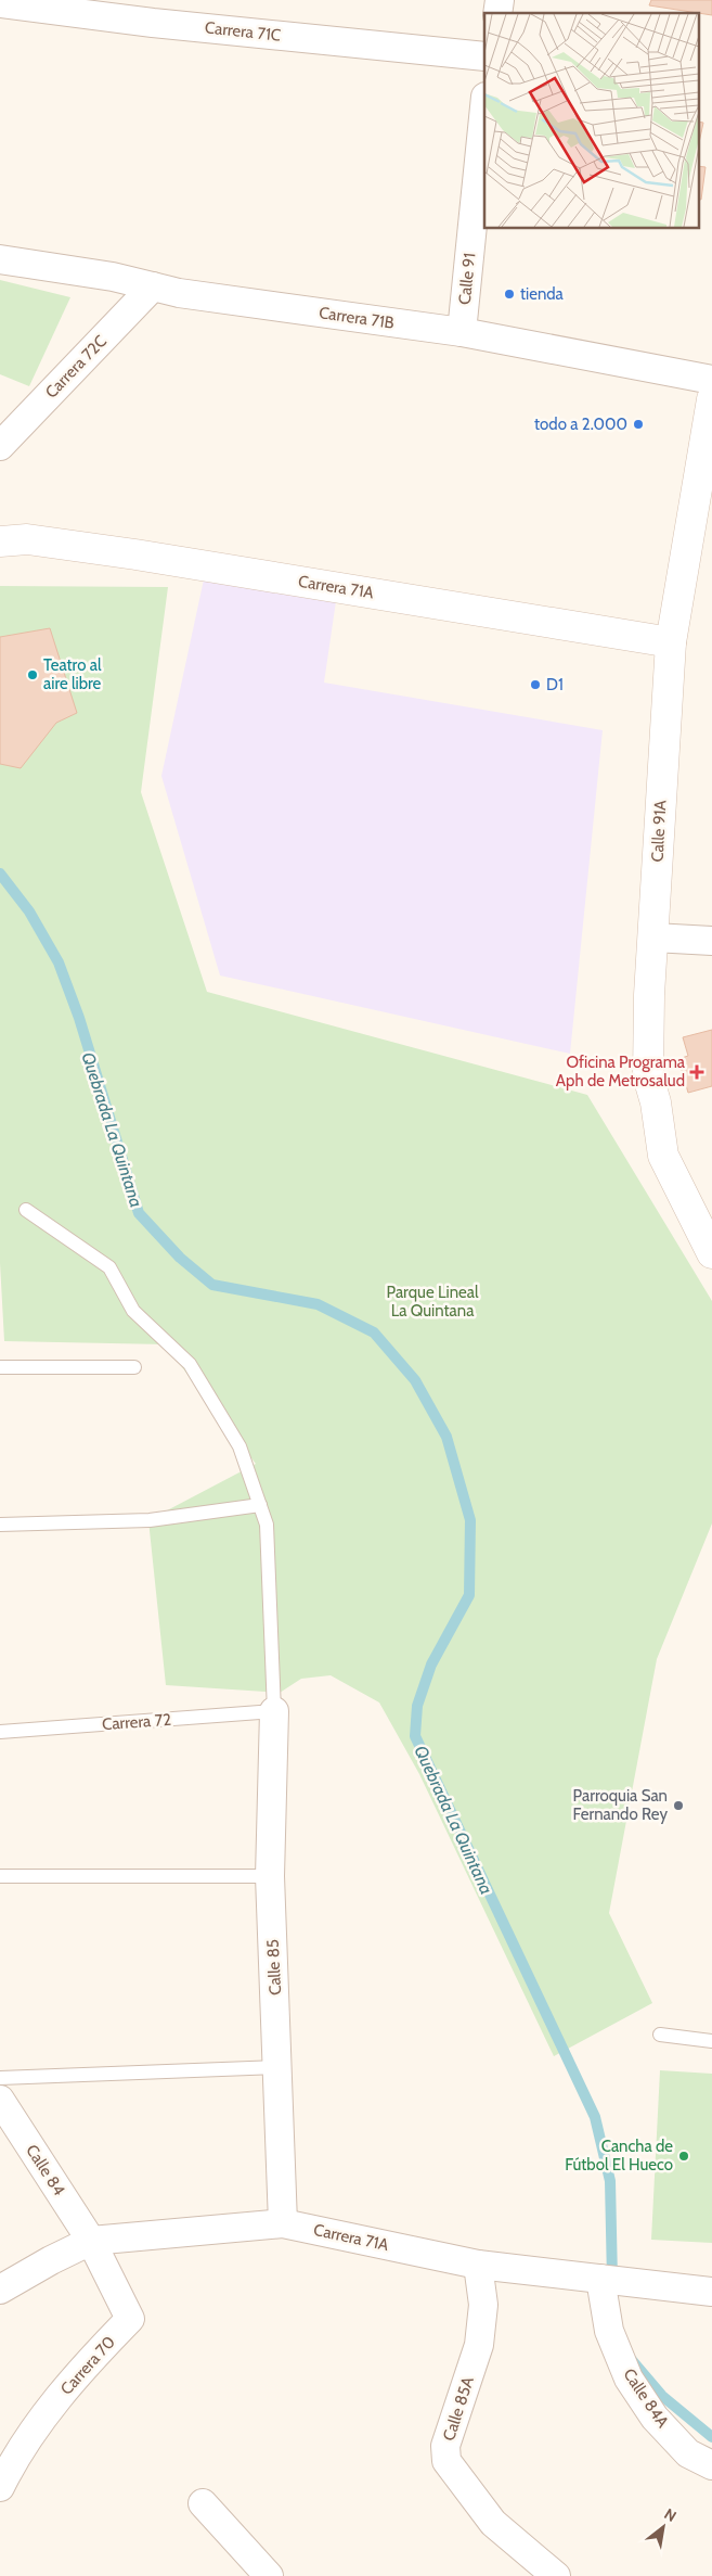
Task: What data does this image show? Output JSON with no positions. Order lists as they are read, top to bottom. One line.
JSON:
{"streets":{"street":["Carrera 71C","Calle 91","Carrera 71B","Carrera 72C","Carrera 71A","Calle 91A","Calle 85","Calle 84","Carrera 70","Calle 84A","Calle 85A"],"lane":["Carrera 72"]},"crossings":[["Calle 91","Carrera 71B"],["Carrera 71B","Carrera 72C"],["Carrera 71A","Calle 91A"],["Carrera 71A","Calle 85"],["Carrera 71A","Calle 84"],["Carrera 71A","Carrera 70"],["Carrera 71A","Calle 84A"],["Carrera 71A","Calle 85A"],["Carrera 72","Calle 85"],["Calle 84","Carrera 70"]],"water":["Quebrada La Quintana"],"parks":["Parque Lineal La Quintana"],"places":{"other":["tienda","todo a 2.000","Teatro al aire libre","D1","Parroquia San Fernando Rey","Cancha de Fútbol El Hueco"],"health":["Oficina Programa Aph de Metrosalud"]},"north":"top right"}
